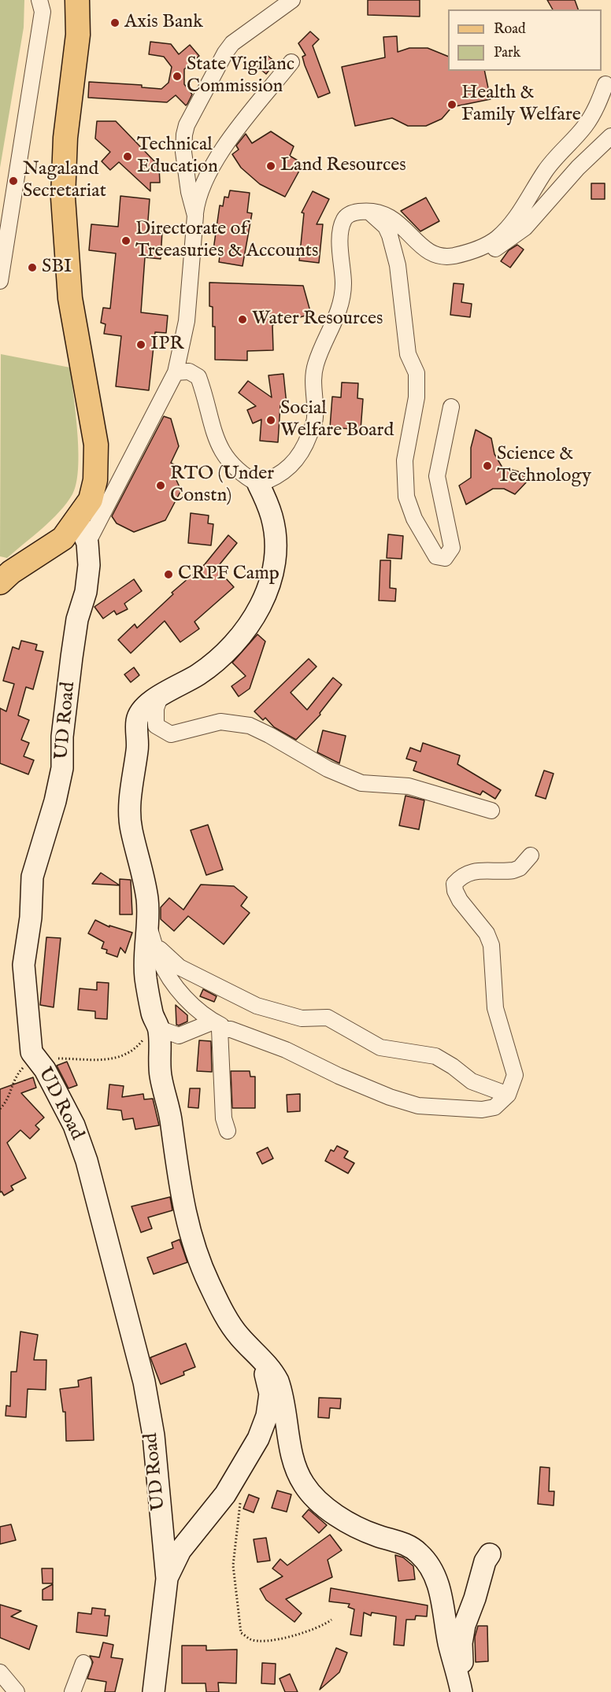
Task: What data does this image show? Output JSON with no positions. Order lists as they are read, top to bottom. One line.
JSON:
{"streets":{"main road":["UD Road"]},"places":["Axis Bank","State Vigilanc Commission","Health & Family Welfare","Technical Education","Land Resources","Nagaland Secretariat","Directorate of Treeasuries & Accounts","SBI","Water Resources","IPR","Social Welfare Board","Science & Technology","RTO (Under Constn)","CRPF Camp"],"legend":["Road","Park"]}
